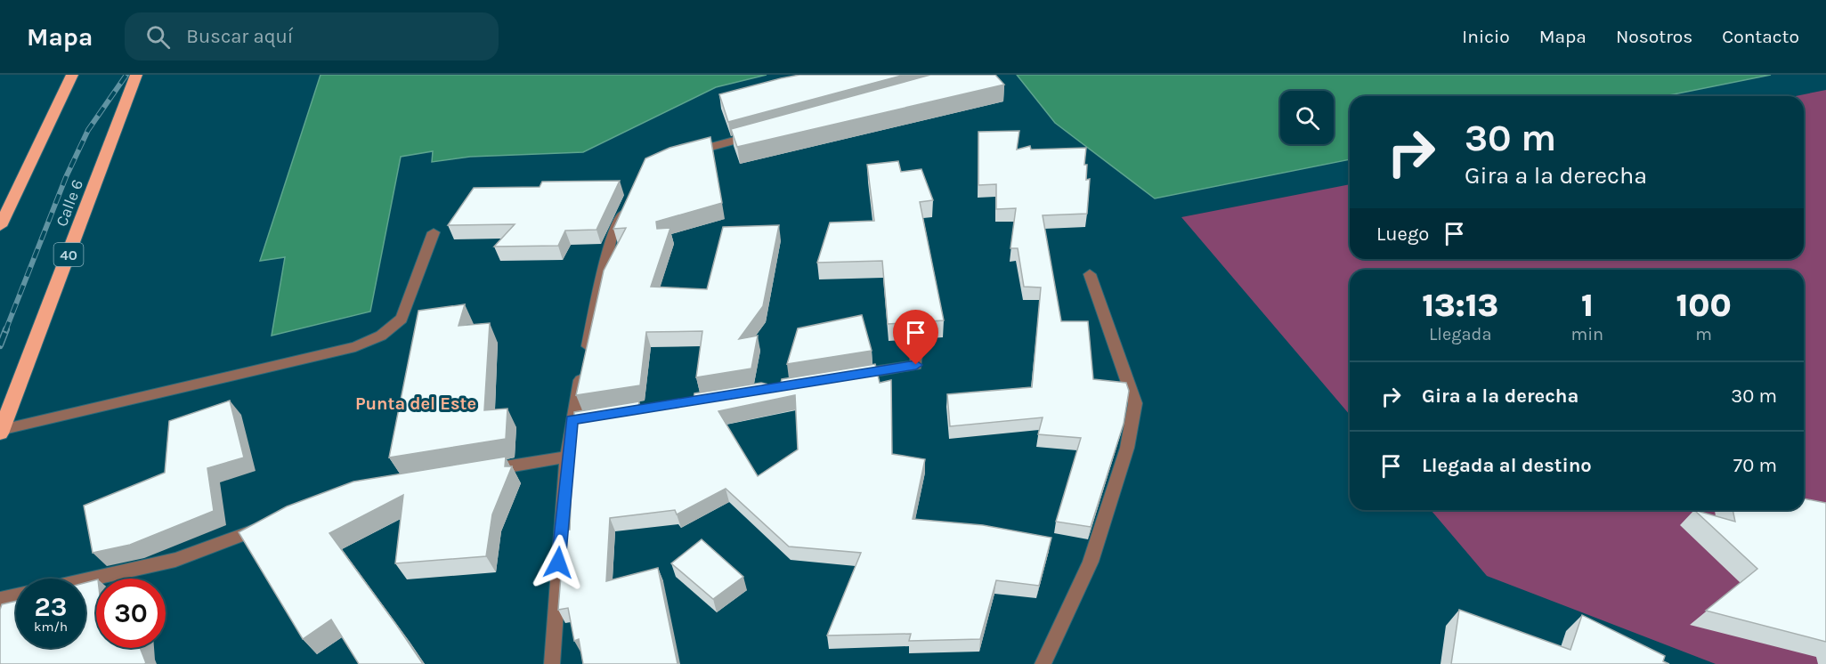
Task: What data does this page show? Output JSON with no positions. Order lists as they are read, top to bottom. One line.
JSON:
{"streets":{"highway":["Calle 6","40"]},"districts":["Punta del Este"],"page":{"header":"Mapa","search":"Buscar aquí","nav":["Inicio","Mapa","Nosotros","Contacto"],"turn":["30 m","Gira a la derecha"],"then":"Luego","eta":["13:13","Llegada","1","min","100","m"],"list":[{"name":"Gira a la derecha","value":"30 m"},{"name":"Llegada al destino","value":"70 m"}],"speed":"23 km/h","limit":"30"}}
